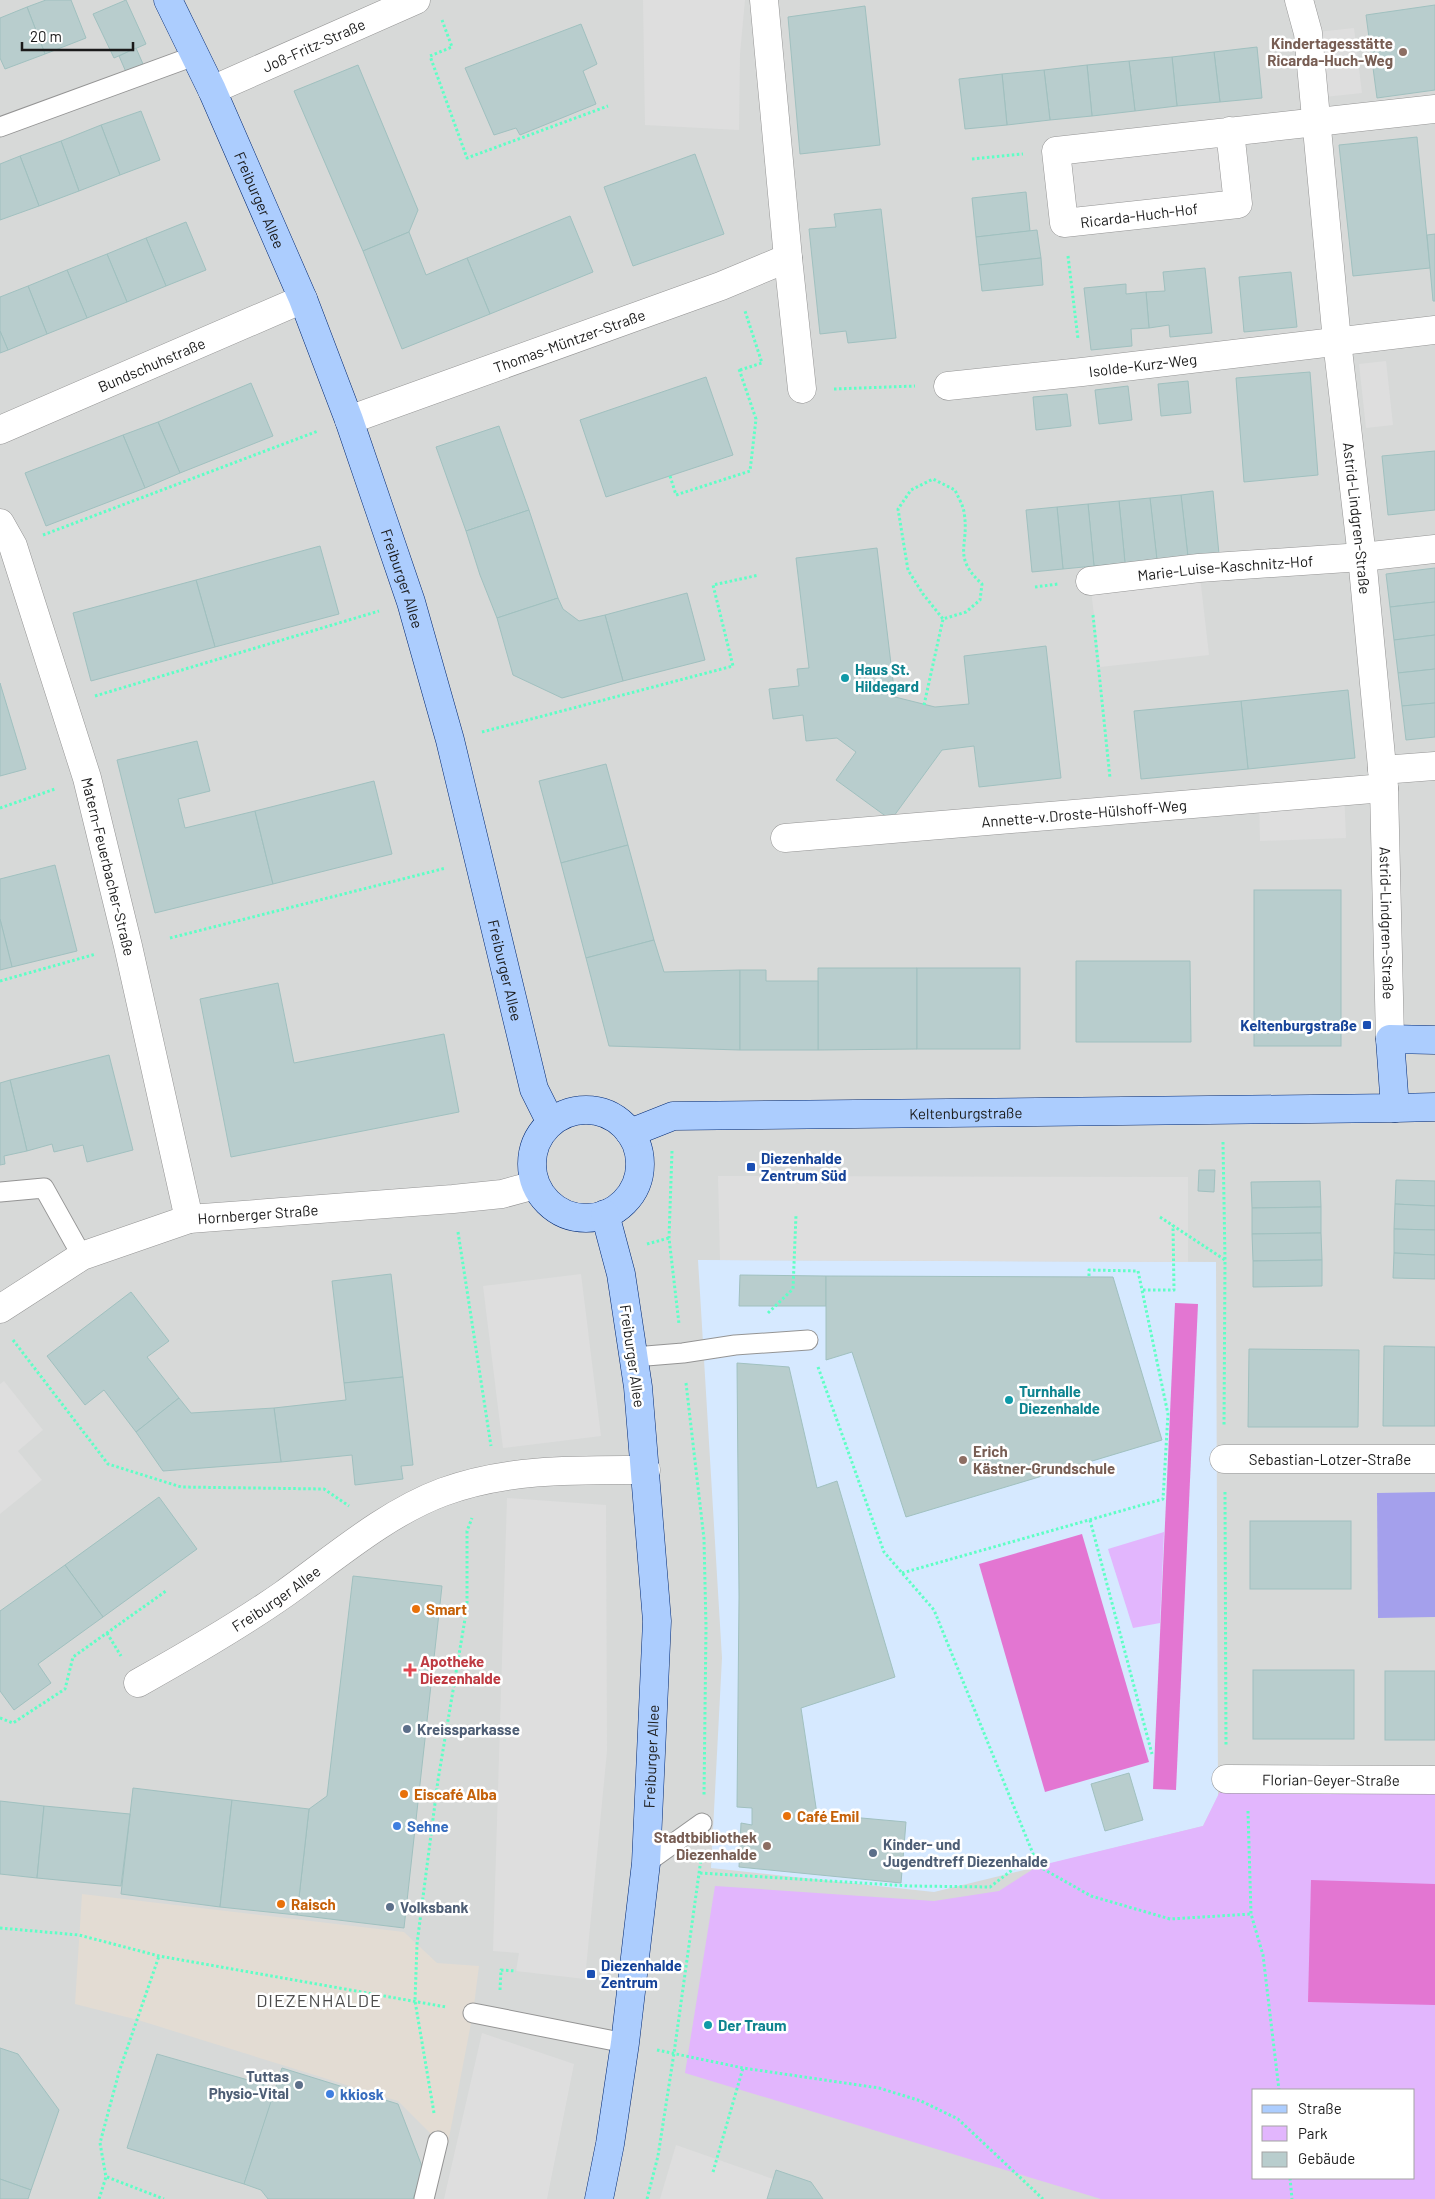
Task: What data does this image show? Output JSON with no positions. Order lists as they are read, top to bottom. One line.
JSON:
{"streets":{"street":["Joß-Fritz-Straße","Freiburger Allee","Ricarda-Huch-Hof","Thomas-Müntzer-Straße","Bundschuhstraße","Isolde-Kurz-Weg","Astrid-Lindgren-Straße","Marie-Luise-Kaschnitz-Hof","Annette-v.Droste-Hülshoff-Weg","Matern-Feuerbacher-Straße","Keltenburgstraße","Hornberger Straße","Sebastian-Lotzer-Straße","Florian-Geyer-Straße"]},"crossings":[["Joß-Fritz-Straße","Freiburger Allee"],["Freiburger Allee","Thomas-Müntzer-Straße"],["Freiburger Allee","Bundschuhstraße"],["Freiburger Allee","Keltenburgstraße"],["Freiburger Allee","Hornberger Straße"],["Isolde-Kurz-Weg","Astrid-Lindgren-Straße"],["Astrid-Lindgren-Straße","Marie-Luise-Kaschnitz-Hof"],["Astrid-Lindgren-Straße","Annette-v.Droste-Hülshoff-Weg"],["Matern-Feuerbacher-Straße","Hornberger Straße"],["Keltenburgstraße","Hornberger Straße"]],"districts":["DIEZENHALDE"],"places":{"other":["Kindertagesstätte Ricarda-Huch-Weg","Haus St. Hildegard","Turnhalle Diezenhalde","Erich Kästner-Grundschule","Smart","Kreissparkasse","Eiscafé Alba","Café Emil","Sehne","Stadtbibliothek Diezenhalde","Kinder- und Jugendtreff Diezenhalde","Raisch","Volksbank","Der Traum","Tuttas Physio-Vital","kkiosk"],"transit":["Keltenburgstraße","Diezenhalde Zentrum Süd","Diezenhalde Zentrum"],"health":["Apotheke Diezenhalde"]},"legend":["Straße","Park","Gebäude"],"scale_bar":"20 m"}
